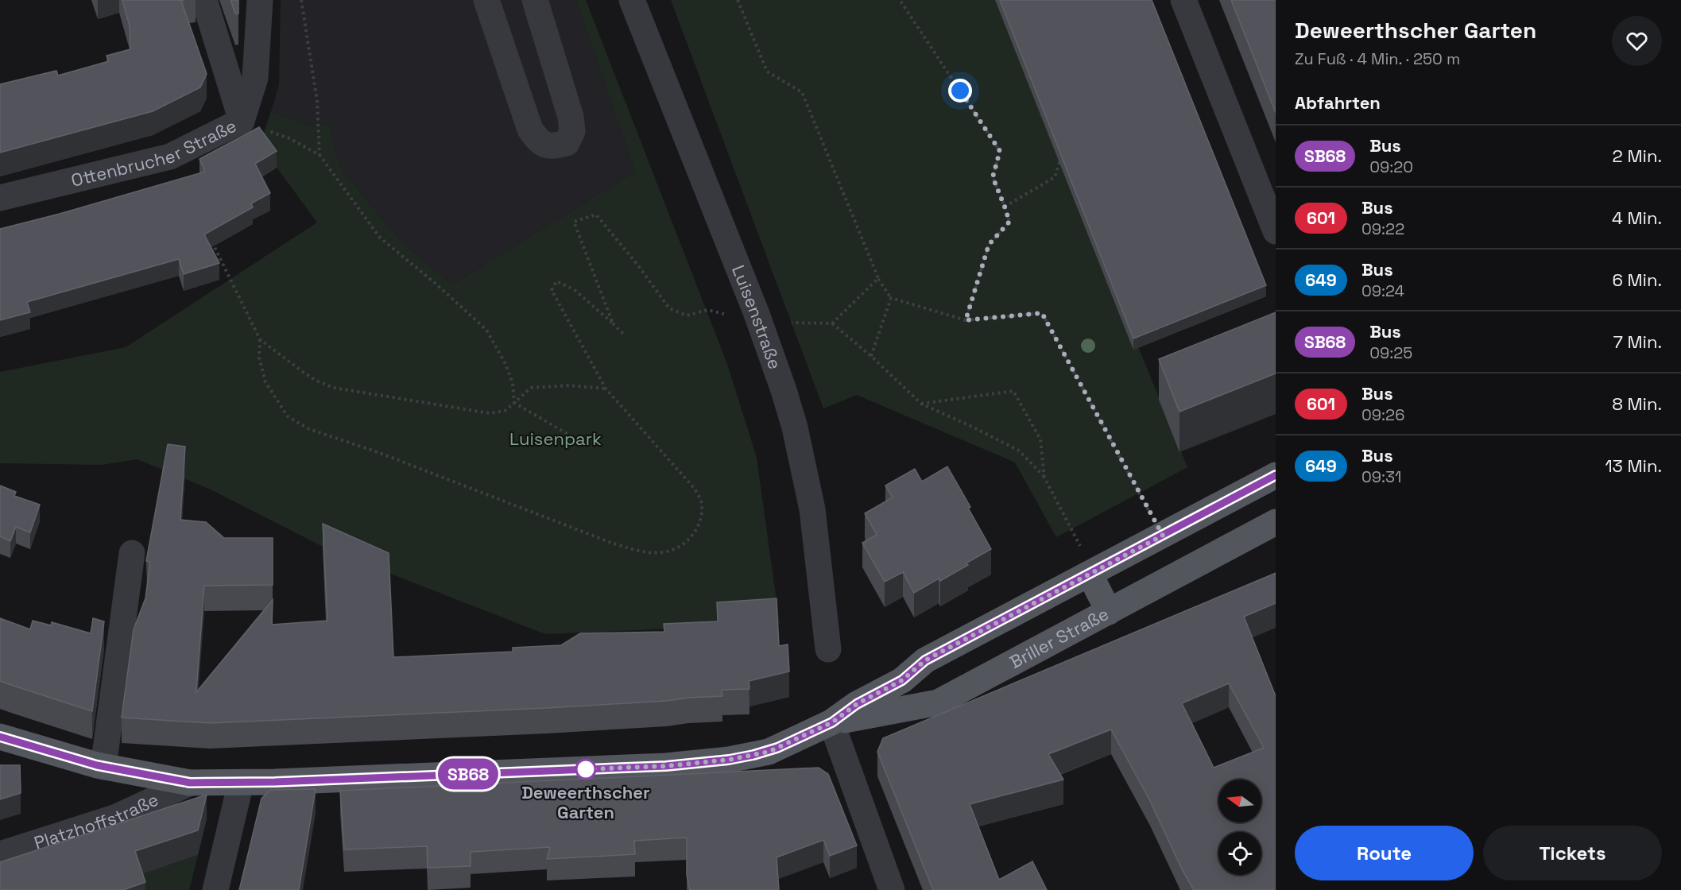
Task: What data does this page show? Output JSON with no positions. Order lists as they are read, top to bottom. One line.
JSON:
{"streets":{"main road":["Briller Straße"],"street":["Ottenbrucher Straße","Luisenstraße","Platzhoffstraße"]},"crossings":[["Briller Straße","Platzhoffstraße"]],"parks":["Luisenpark"],"places":["Deweerthscher Garten"],"lines":["bus line SB68"],"north":"left","page":{"on_map":"SB68","heading":[["Deweerthscher Garten","Zu Fuß · 4 Min. · 250 m"],"Abfahrten"],"list":[{"mark":"SB68","name":"Bus","note":"09:20","value":"2 Min."},{"mark":"601","name":"Bus","note":"09:22","value":"4 Min."},{"mark":"649","name":"Bus","note":"09:24","value":"6 Min."},{"mark":"SB68","name":"Bus","note":"09:25","value":"7 Min."},{"mark":"601","name":"Bus","note":"09:26","value":"8 Min."},{"mark":"649","name":"Bus","note":"09:31","value":"13 Min."}],"buttons":["Route","Tickets"]}}
